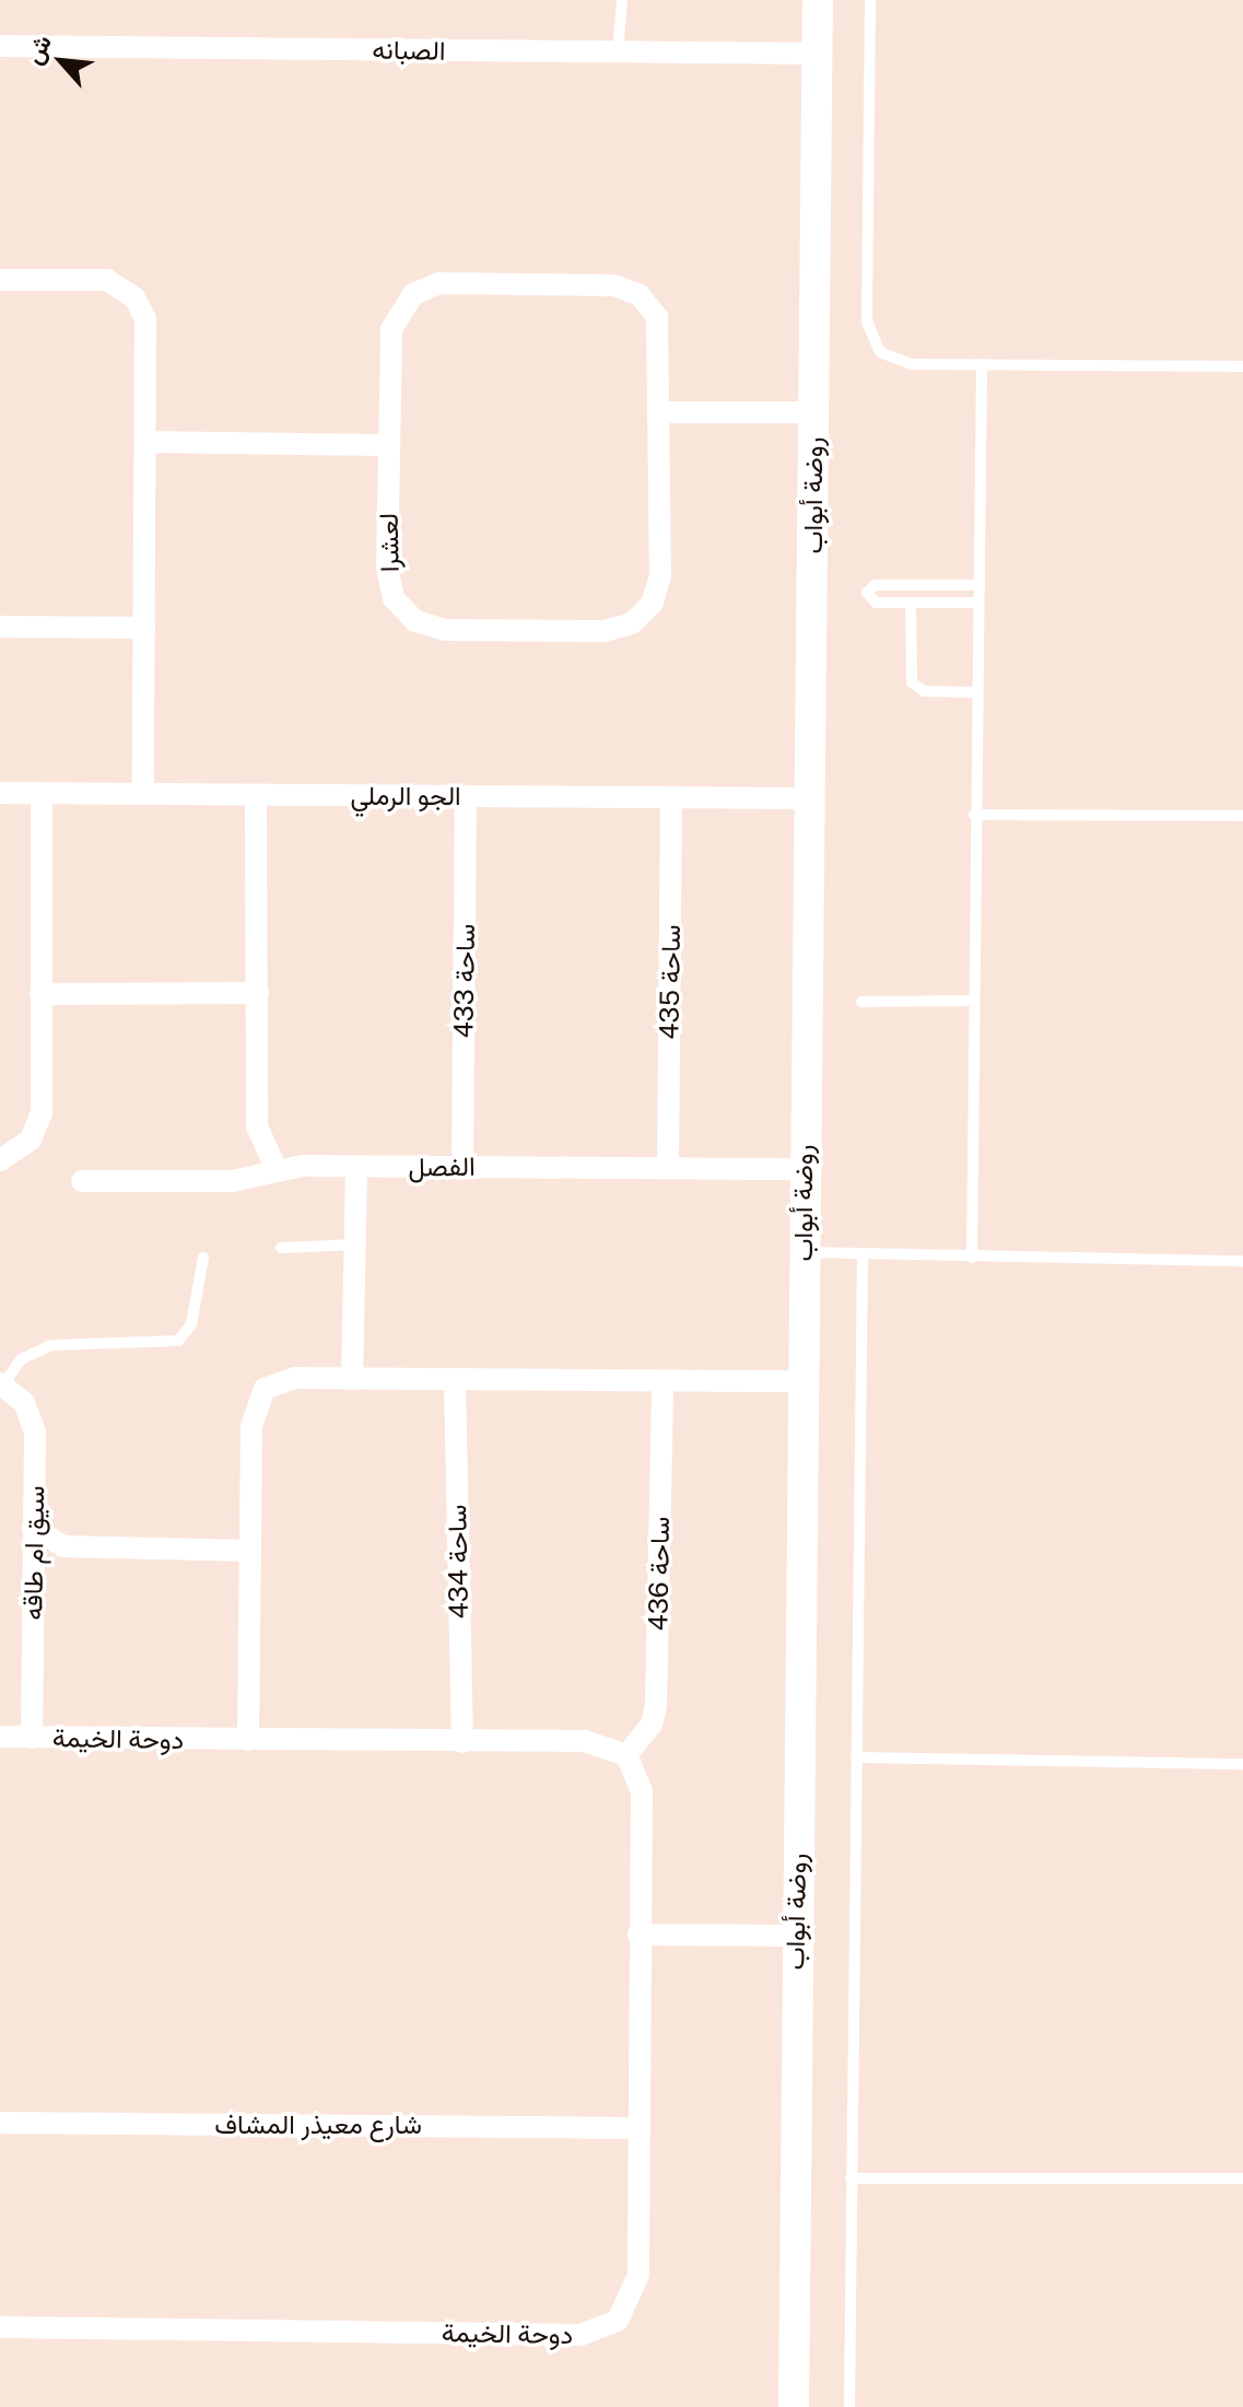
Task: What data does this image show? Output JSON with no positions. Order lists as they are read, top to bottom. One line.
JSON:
{"streets":{"street":["الصبانه","روضة أبواب","لعشرا","الجو الرملي","ساحة 433","ساحة 435","الفصل","سيق ام طاقه","ساحة 434","ساحة 436","دوحة الخيمة","شارع معيذر المشاف"]},"crossings":[["الصبانه","روضة أبواب"],["روضة أبواب","الجو الرملي"],["روضة أبواب","الفصل"],["الجو الرملي","ساحة 433"],["الجو الرملي","ساحة 435"],["ساحة 433","الفصل"],["ساحة 435","الفصل"],["سيق ام طاقه","دوحة الخيمة"],["ساحة 434","دوحة الخيمة"],["ساحة 436","دوحة الخيمة"],["دوحة الخيمة","شارع معيذر المشاف"]],"north":"top left"}
